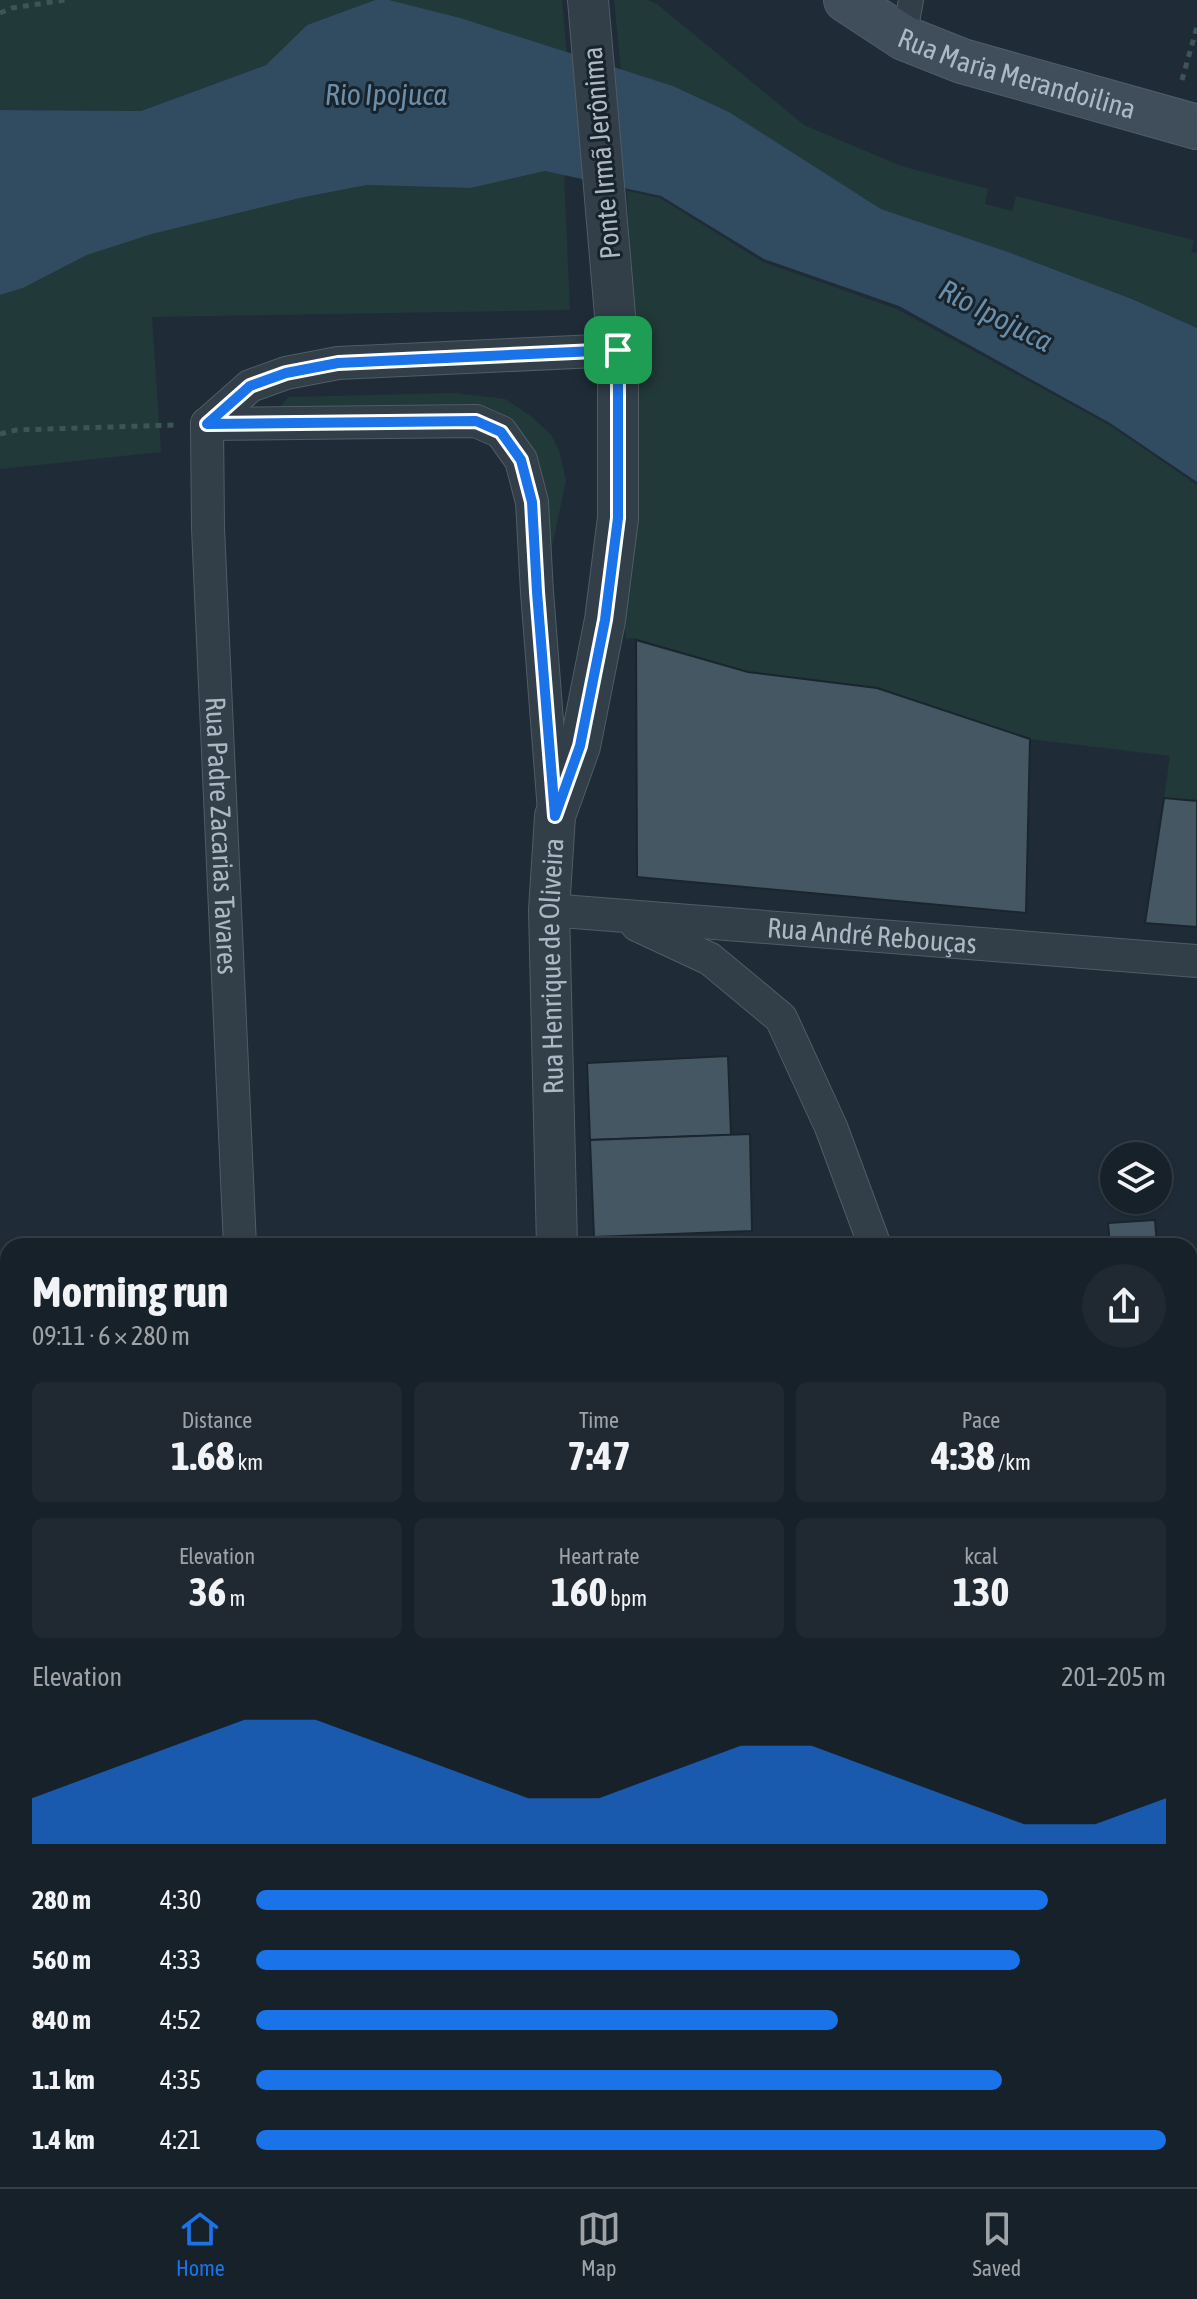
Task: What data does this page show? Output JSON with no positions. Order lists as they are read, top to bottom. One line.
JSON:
{"streets":{"main road":["Rua Maria Merandoilina"],"street":["Ponte Irmã Jerônima","Rua Padre Zacarias Tavares","Rua André Rebouças","Rua Henrique de Oliveira"]},"crossings":[["Ponte Irmã Jerônima","Rua Henrique de Oliveira"],["Rua Padre Zacarias Tavares","Rua Henrique de Oliveira"],["Rua André Rebouças","Rua Henrique de Oliveira"]],"water":["Rio Ipojuca"],"page":{"heading":["Morning run","09:11 · 6 × 280 m"],"stats":[["Distance","1.68 km"],["Time","7:47"],["Pace","4:38 /km"],["Elevation","36 m"],["Heart rate","160 bpm"],["kcal","130"]],"chart":["Elevation","201–205 m"],"list":[{"name":"280 m","note":"4:30"},{"name":"560 m","note":"4:33"},{"name":"840 m","note":"4:52"},{"name":"1.1 km","note":"4:35"},{"name":"1.4 km","note":"4:21"}],"tabs":["Home","Map","Saved"]}}
